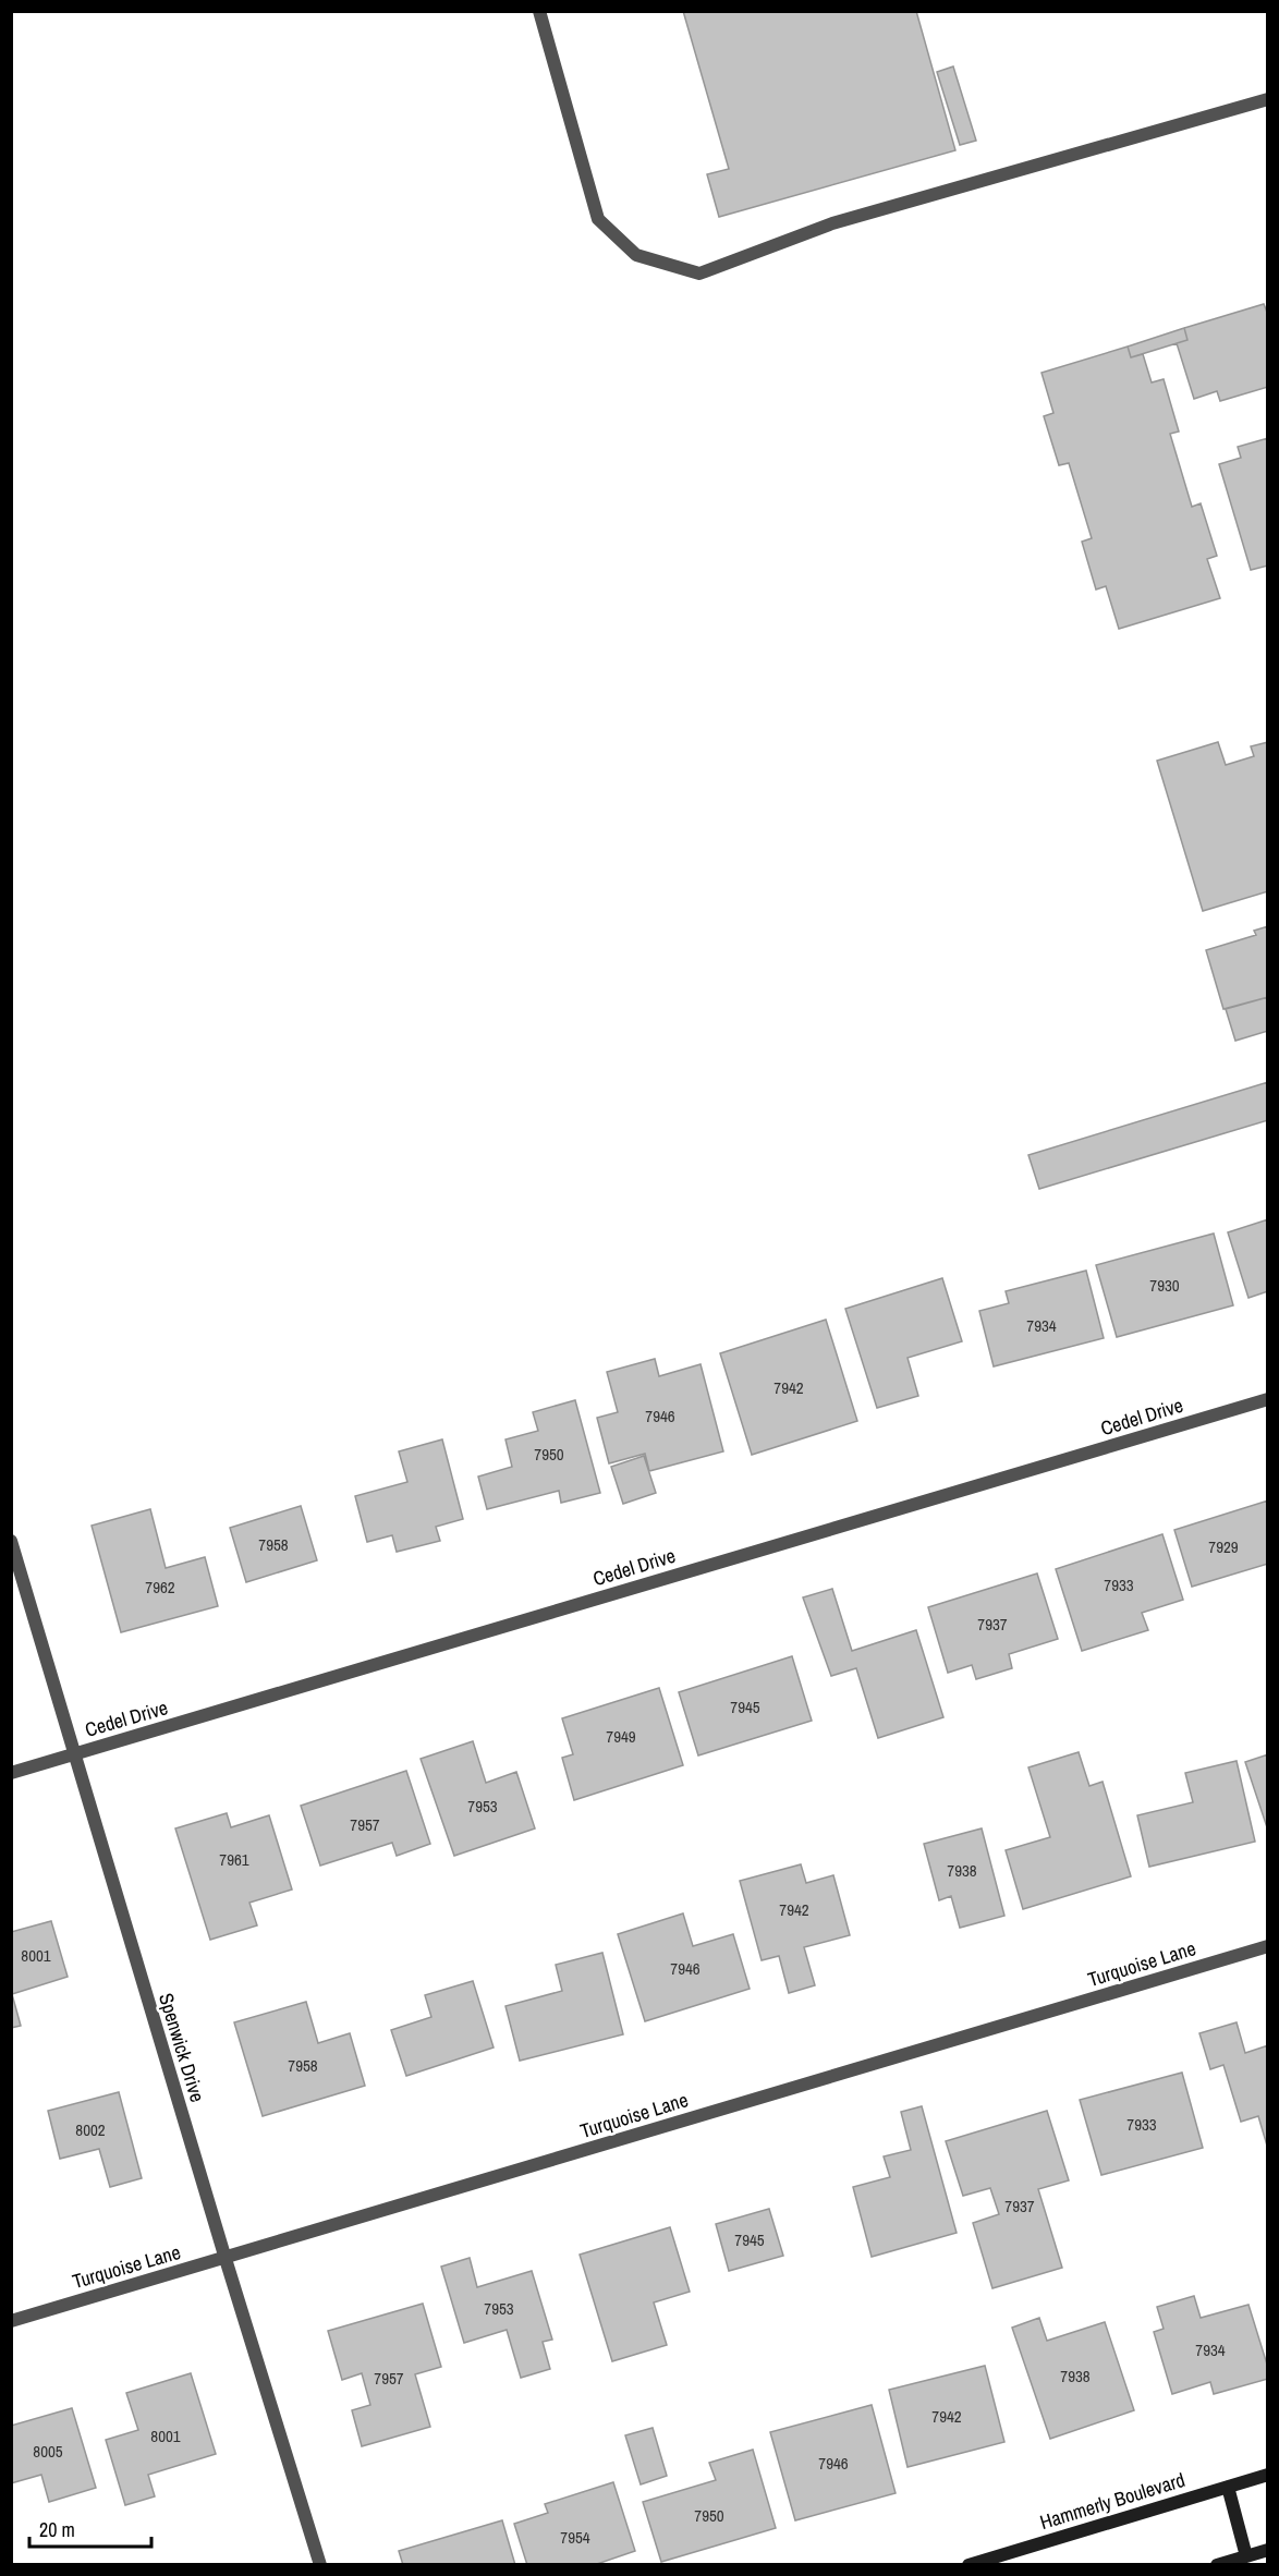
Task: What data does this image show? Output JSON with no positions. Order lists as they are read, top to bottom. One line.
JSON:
{"streets":{"main road":["Hammerly Boulevard"],"street":["Cedel Drive","Turquoise Lane","Spenwick Drive"]},"crossings":[["Cedel Drive","Spenwick Drive"],["Turquoise Lane","Spenwick Drive"]],"house_numbers":["7930","7934","7942","7946","7950","7958","7929","7933","7962","7937","7945","7949","7953","7957","7961","7938","7942","8001","7946","7958","7933","8002","7937","7945","7953","7934","7938","7957","7942","8001","8005","7946","7950","7954"],"scale_bar":"20 m"}
